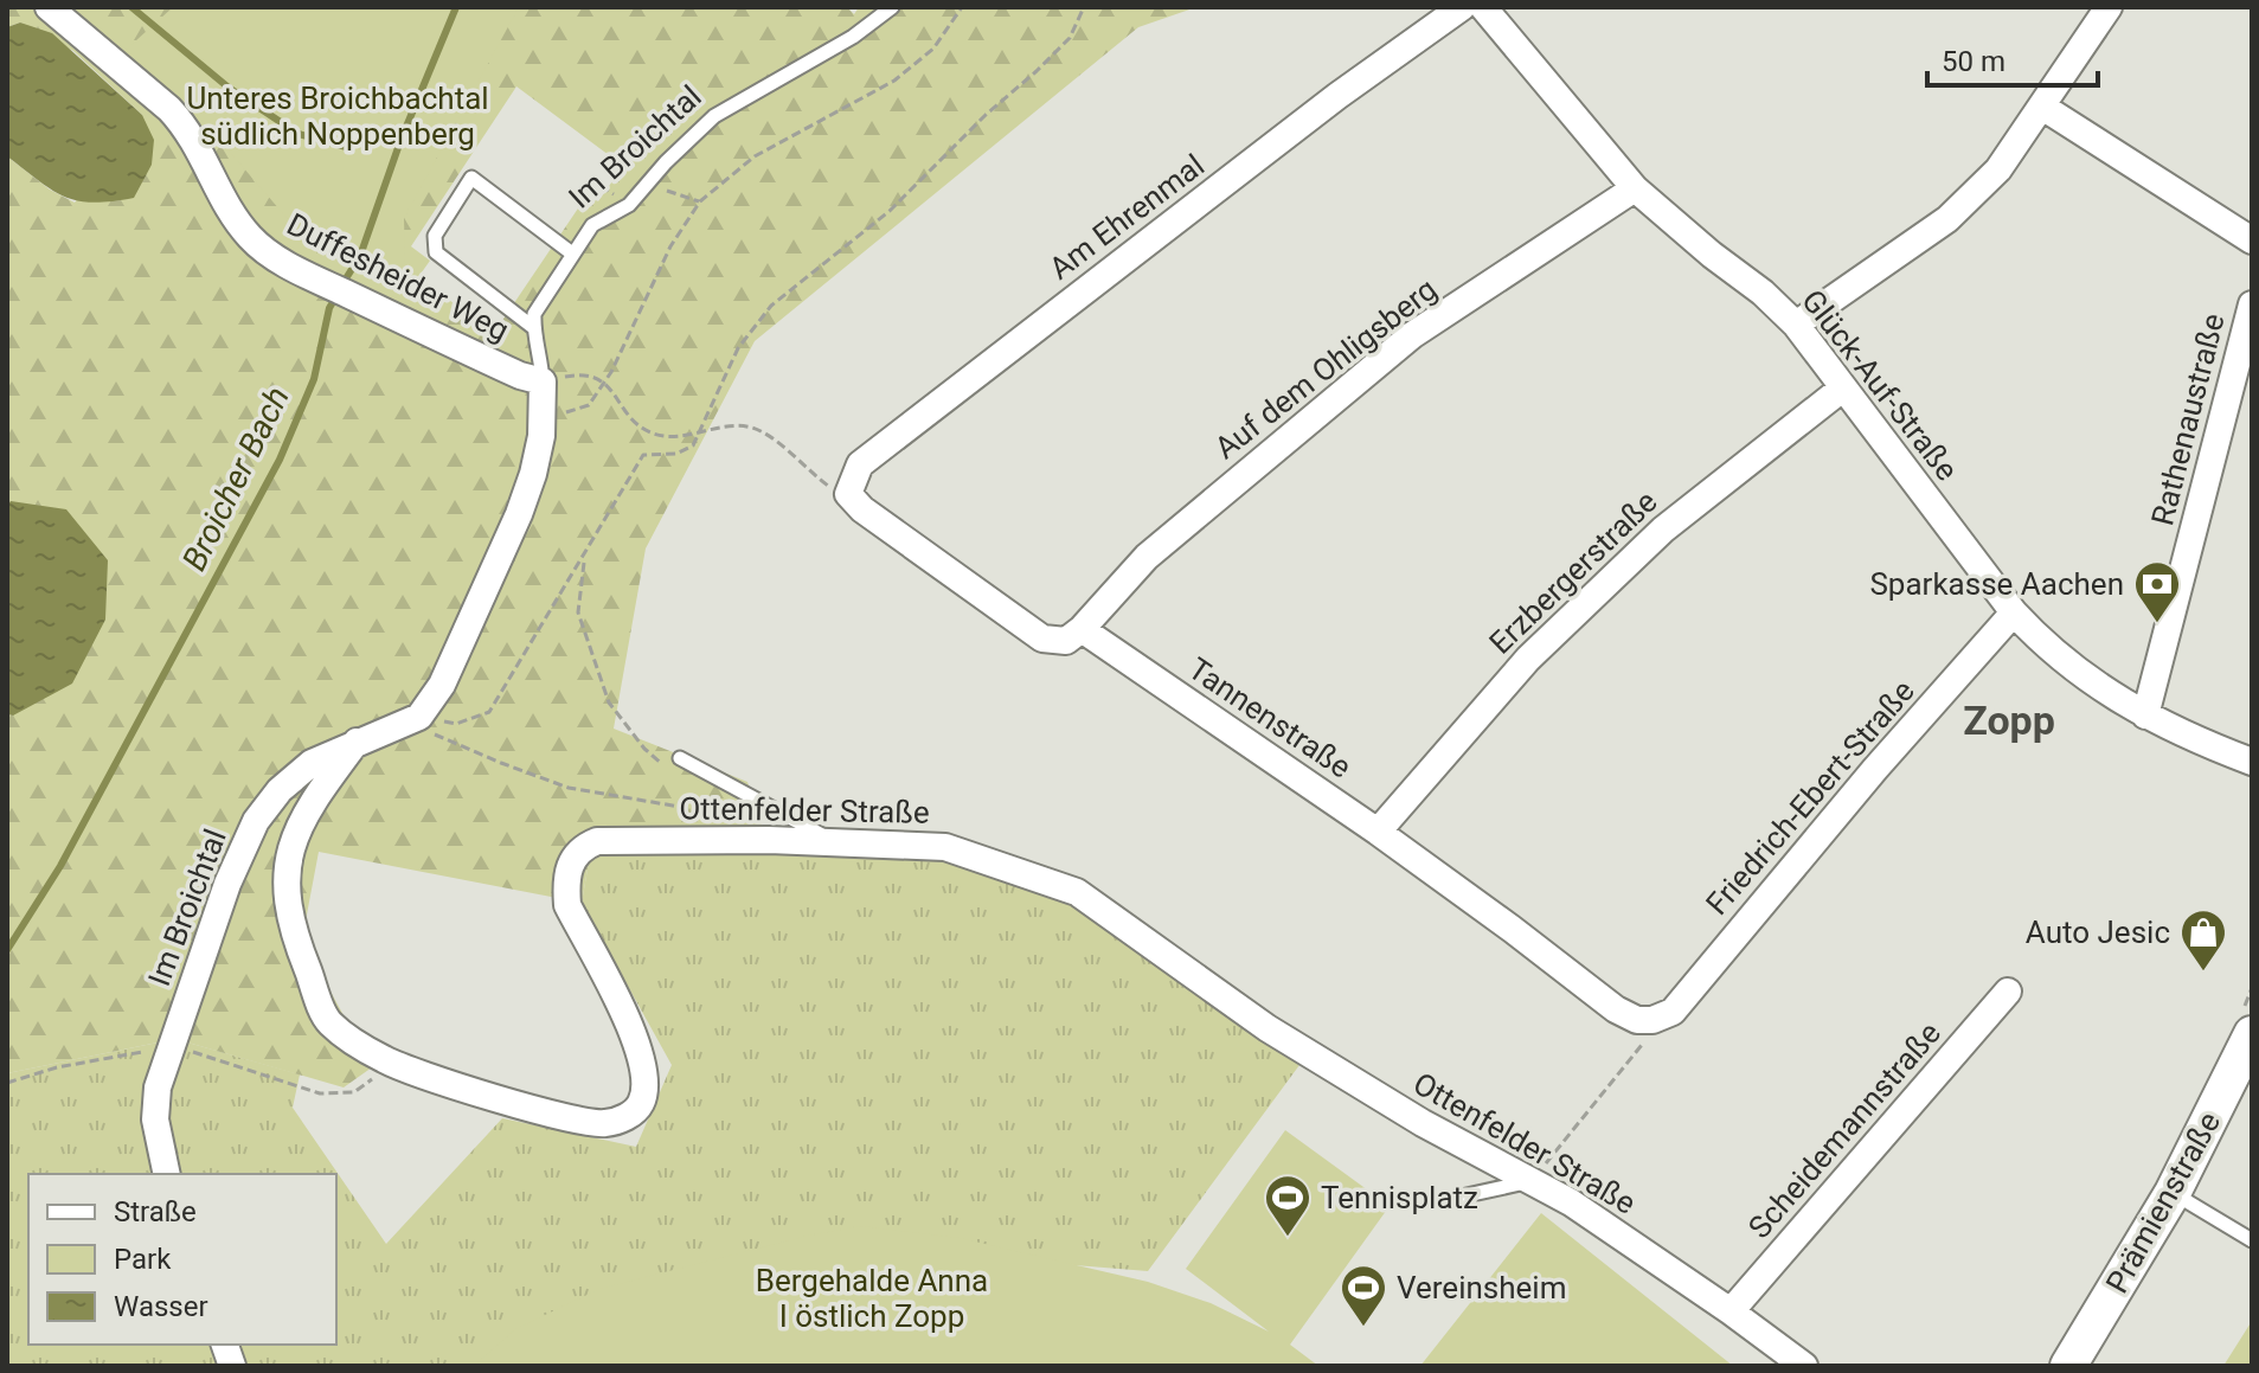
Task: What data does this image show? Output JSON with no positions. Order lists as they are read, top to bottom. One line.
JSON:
{"streets":{"main road":["Prämienstraße"],"street":["Im Broichtal","Am Ehrenmal","Duffesheider Weg","Auf dem Ohligsberg","Glück-Auf-Straße","Rathenaustraße","Erzbergerstraße","Tannenstraße","Friedrich-Ebert-Straße","Ottenfelder Straße","Scheidemannstraße"]},"crossings":[["Im Broichtal","Ottenfelder Straße"],["Auf dem Ohligsberg","Glück-Auf-Straße"],["Auf dem Ohligsberg","Tannenstraße"],["Glück-Auf-Straße","Rathenaustraße"],["Glück-Auf-Straße","Erzbergerstraße"],["Glück-Auf-Straße","Friedrich-Ebert-Straße"],["Erzbergerstraße","Tannenstraße"],["Tannenstraße","Friedrich-Ebert-Straße"],["Ottenfelder Straße","Scheidemannstraße"]],"districts":["Zopp"],"water":["Broicher Bach"],"parks":["Unteres Broichbachtal südlich Noppenberg","Bergehalde Anna I östlich Zopp"],"places":{"bank":["Sparkasse Aachen"],"shop":["Auto Jesic"],"sports":["Tennisplatz","Vereinsheim"]},"legend":["Straße","Park","Wasser"],"scale_bar":"50 m"}
